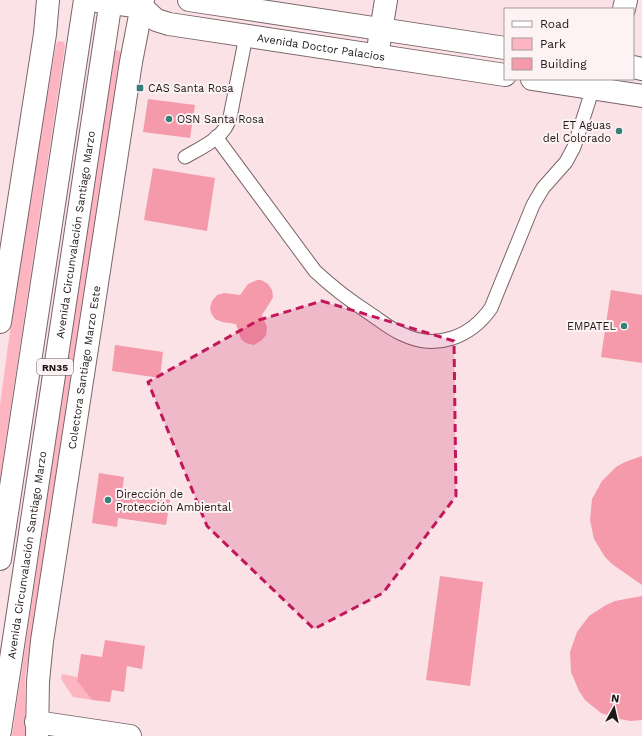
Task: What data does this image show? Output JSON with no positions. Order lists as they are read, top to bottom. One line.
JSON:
{"streets":{"main road":["Avenida Doctor Palacios","Avenida Circunvalación Santiago Marzo","RN35","Colectora Santiago Marzo Este"]},"crossings":[["Avenida Doctor Palacios","Colectora Santiago Marzo Este"]],"places":{"transit":["CAS Santa Rosa"],"other":["OSN Santa Rosa","ET Aguas del Colorado","EMPATEL","Dirección de Protección Ambiental"]},"legend":["Road","Park","Building"],"north":"top"}
